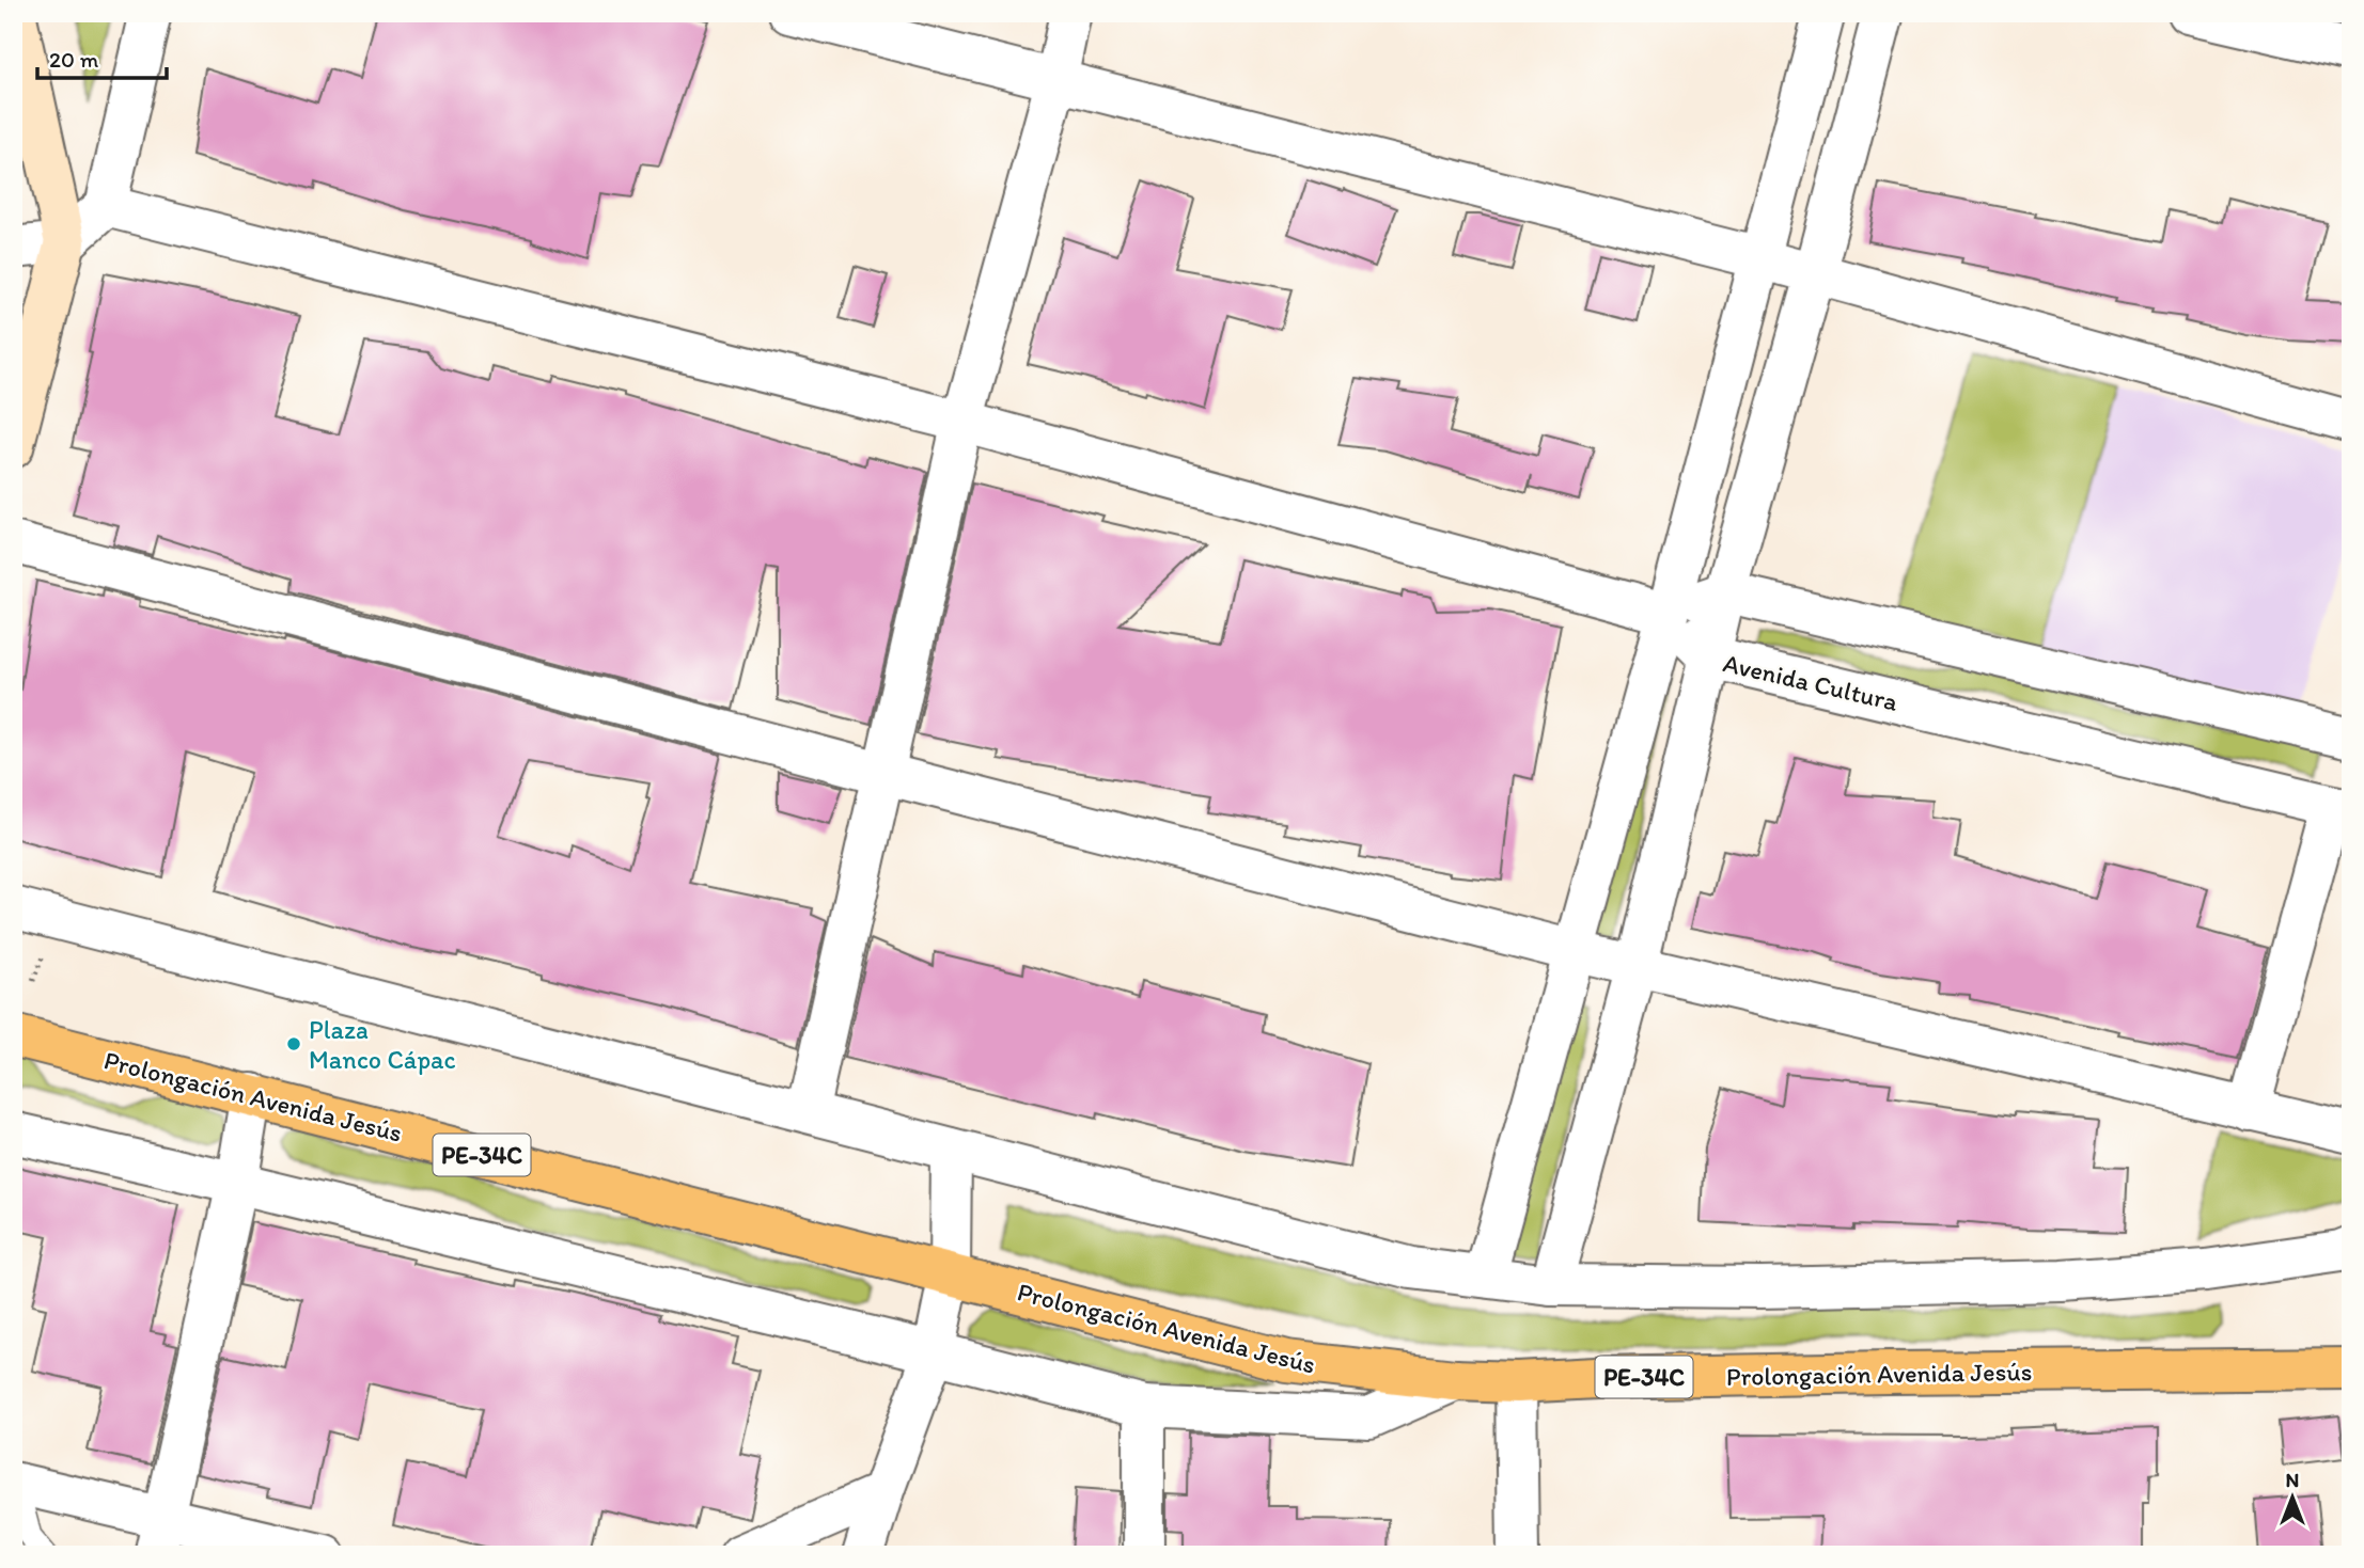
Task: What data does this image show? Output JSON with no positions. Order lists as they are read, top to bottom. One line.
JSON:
{"streets":{"main road":["Prolongación Avenida Jesús","PE-34C"],"street":["Avenida Cultura"]},"places":["Plaza Manco Cápac"],"scale_bar":"20 m","north":"top"}
